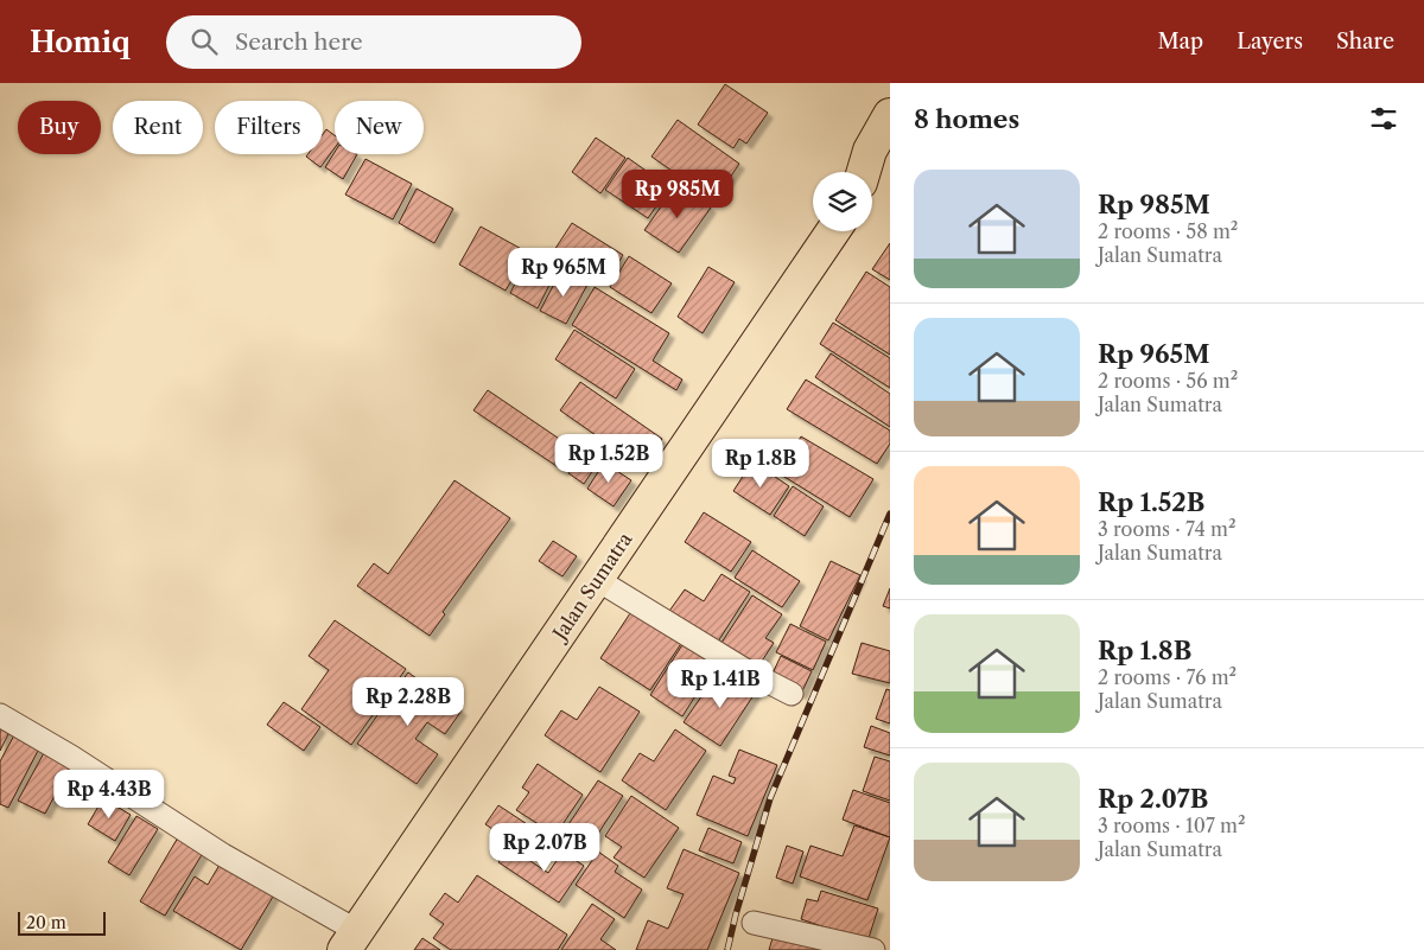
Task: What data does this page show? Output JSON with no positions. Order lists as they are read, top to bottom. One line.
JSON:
{"streets":{"highway":["Jalan Sumatra"]},"scale_bar":"20 m","page":{"header":"Homiq","search":"Search here","nav":["Map","Layers","Share"],"heading":"8 homes","chip":["Buy","Rent","Filters","New"],"list":[{"name":"Rp 985M","note":"2 rooms · 58 m² · Jalan Sumatra"},{"name":"Rp 965M","note":"2 rooms · 56 m² · Jalan Sumatra"},{"name":"Rp 1.52B","note":"3 rooms · 74 m² · Jalan Sumatra"},{"name":"Rp 1.8B","note":"2 rooms · 76 m² · Jalan Sumatra"},{"name":"Rp 2.07B","note":"3 rooms · 107 m² · Jalan Sumatra"}],"price":["Rp 985M","Rp 965M","Rp 1.52B","Rp 1.8B","Rp 1.41B","Rp 2.28B","Rp 4.43B","Rp 2.07B"],"scale":"20 m"}}
